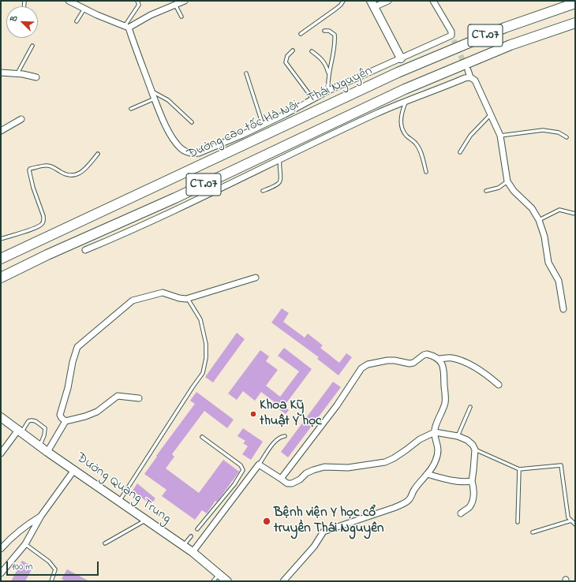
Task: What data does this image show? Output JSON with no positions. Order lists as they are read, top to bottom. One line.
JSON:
{"streets":{"highway":["CT.07","Đường cao tốc Hà Nội - Thái Nguyên"],"main road":["Đường Quang Trung"]},"places":["Khoa Kỹ thuật Y học","Bệnh viện Y học cổ truyền Thái Nguyên"],"scale_bar":"100 m","north":"top left"}
